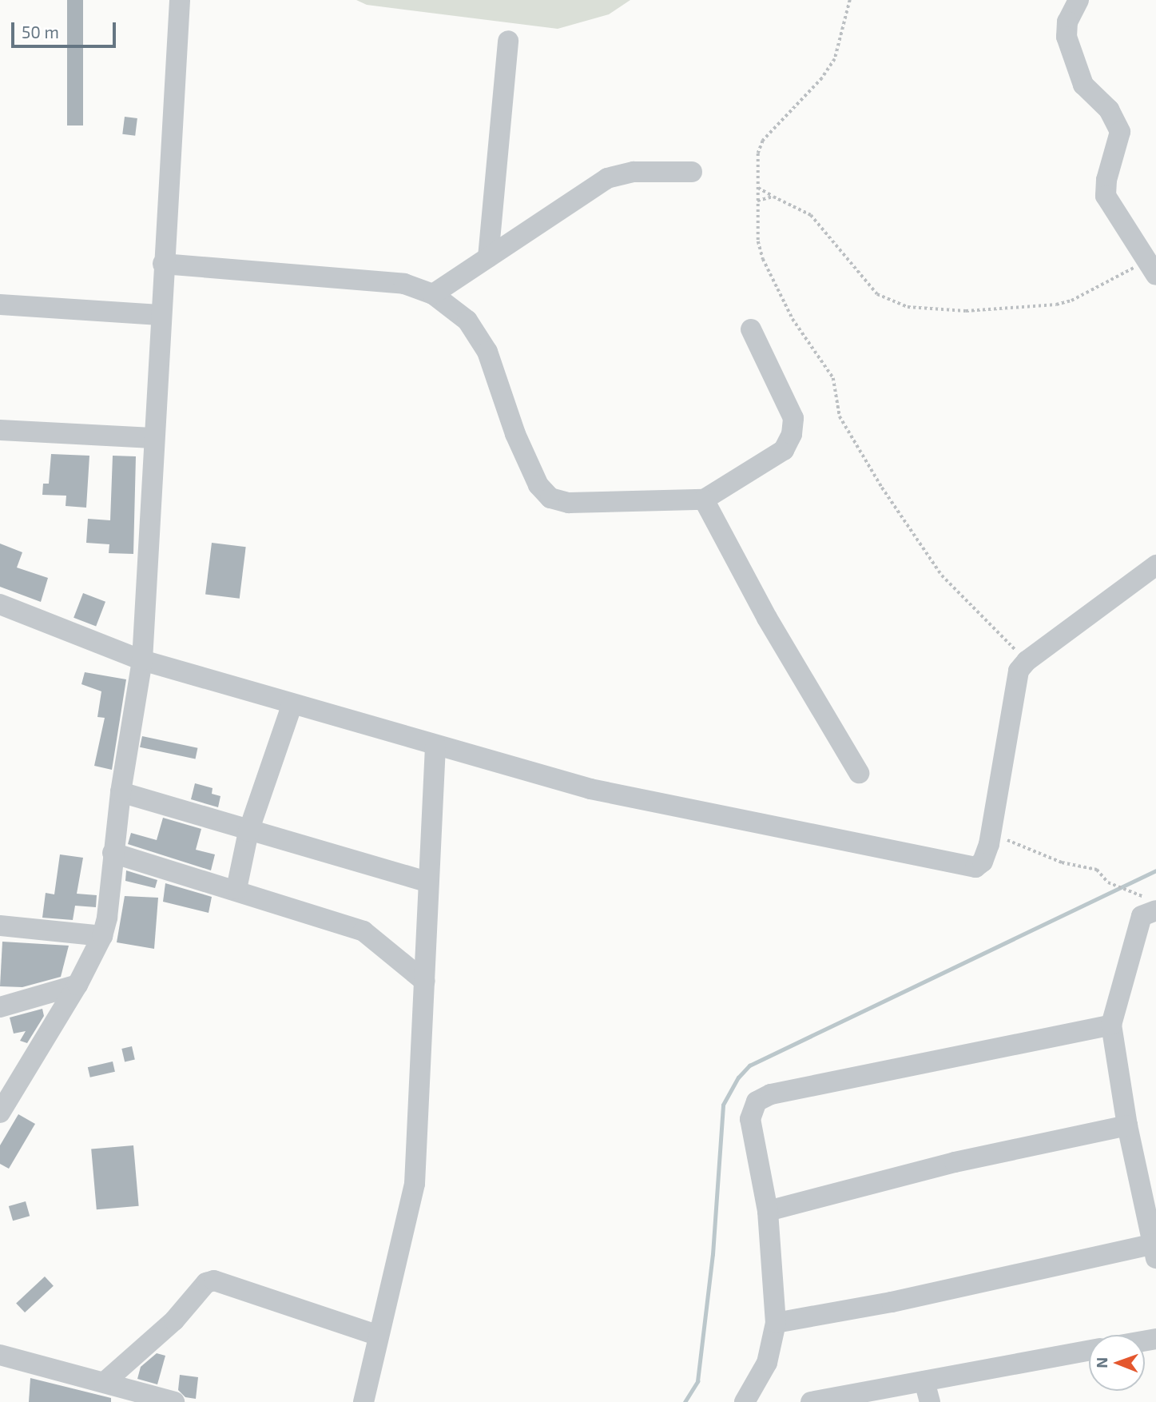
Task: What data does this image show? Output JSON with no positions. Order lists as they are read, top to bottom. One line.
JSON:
{"scale_bar":"50 m","north":"left"}
